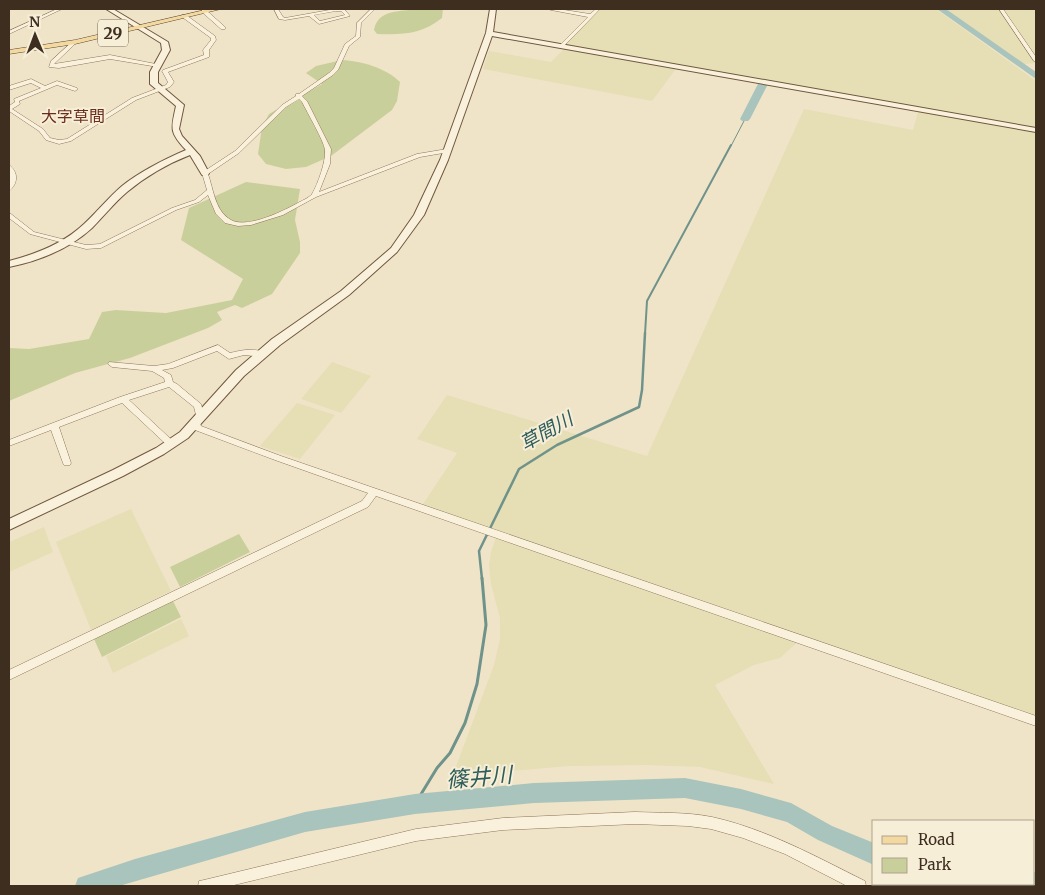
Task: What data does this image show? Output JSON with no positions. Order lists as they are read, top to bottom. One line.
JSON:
{"streets":{"main road":["29"]},"districts":["大字草間"],"water":["草間川","篠井川"],"legend":["Road","Park"],"north":"top"}
